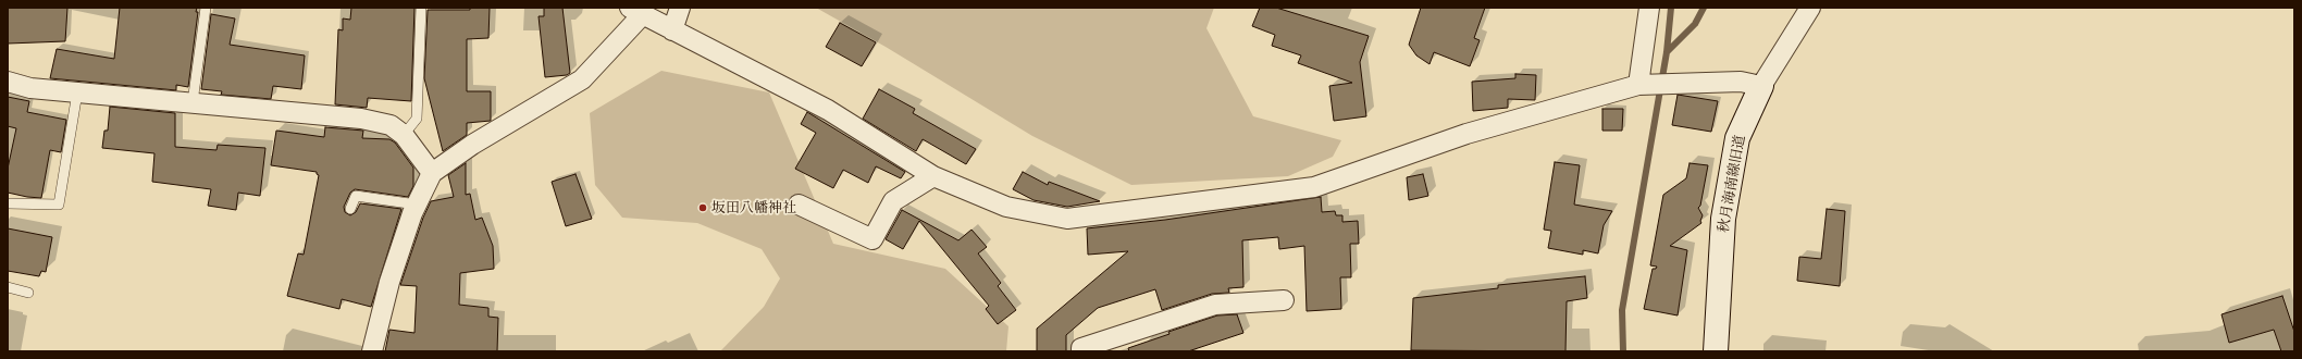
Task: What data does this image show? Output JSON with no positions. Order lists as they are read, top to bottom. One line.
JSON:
{"streets":{"street":["秋月海南線旧道"]},"places":["坂田八幡神社"]}
